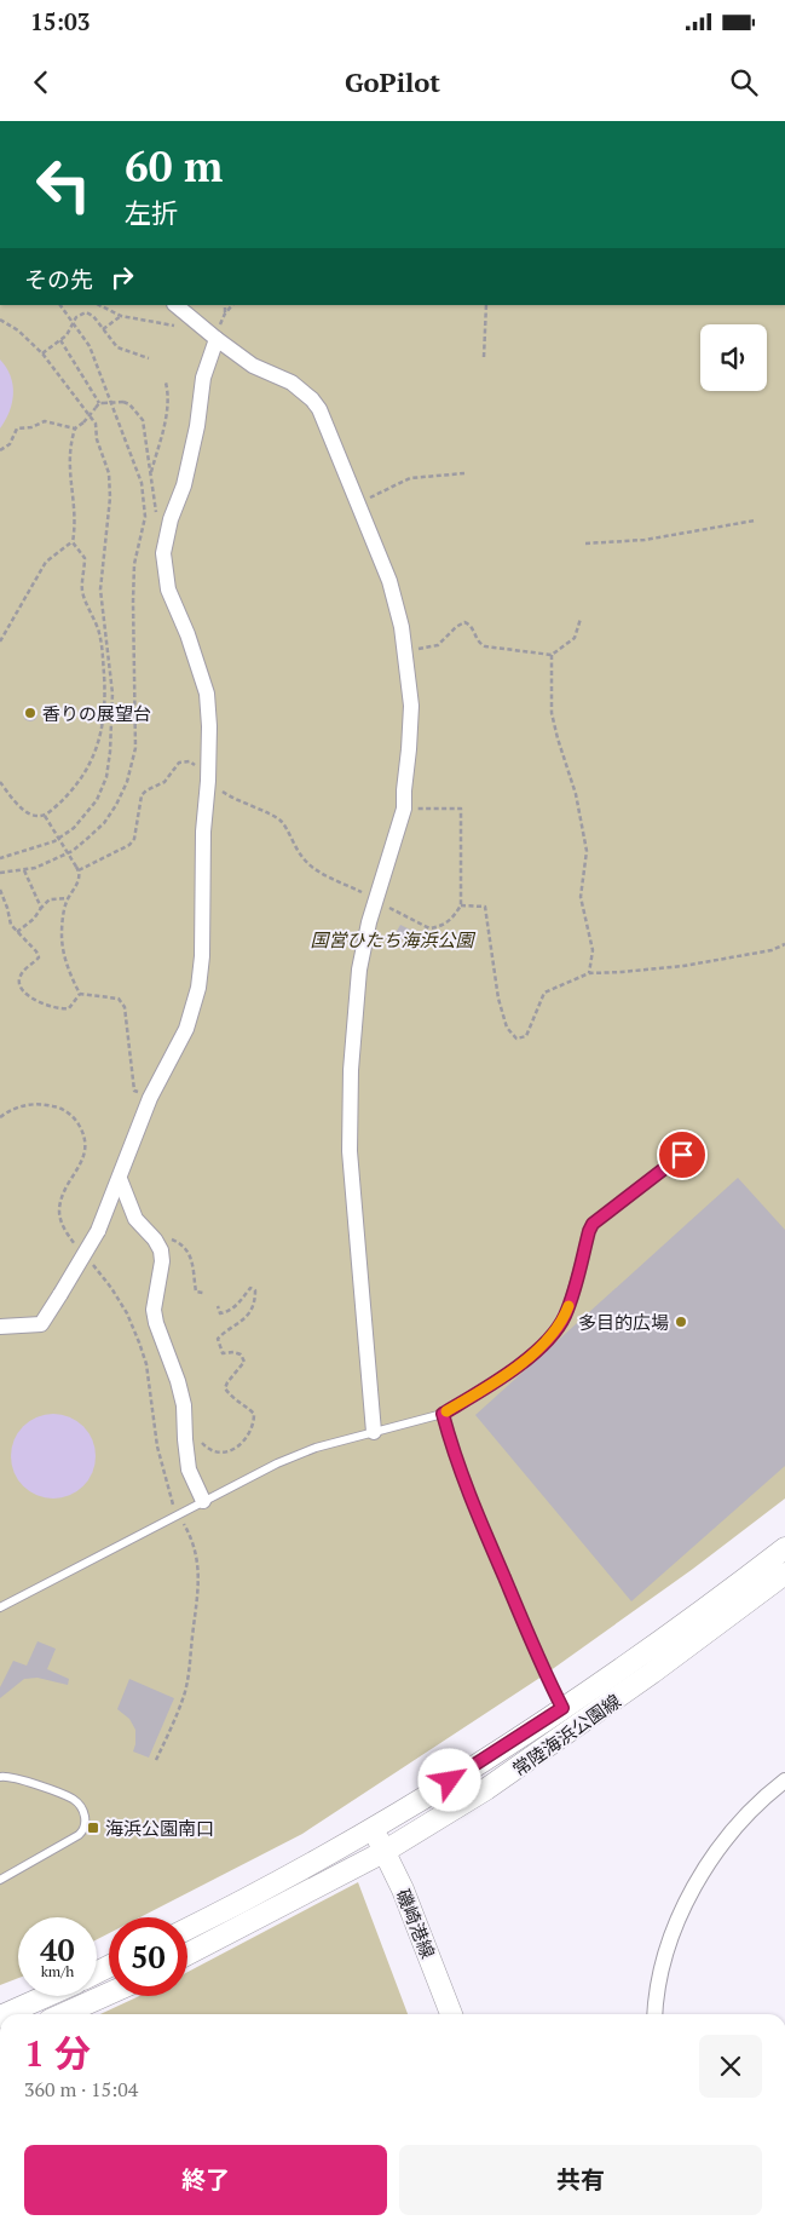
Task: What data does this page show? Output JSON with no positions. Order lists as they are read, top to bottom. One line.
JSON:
{"streets":{"main road":["常陸海浜公園線","磯崎港線"]},"crossings":[["常陸海浜公園線","磯崎港線"]],"parks":["国営ひたち海浜公園"],"places":{"other":["香りの展望台","多目的広場"],"transit":["海浜公園南口"]},"page":{"status":"15:03","header":"GoPilot","turn":["60 m","左折"],"then":"その先","speed":"40 km/h","limit":"50","heading":["1 分","360 m · 15:04"],"buttons":["終了","共有"]}}
